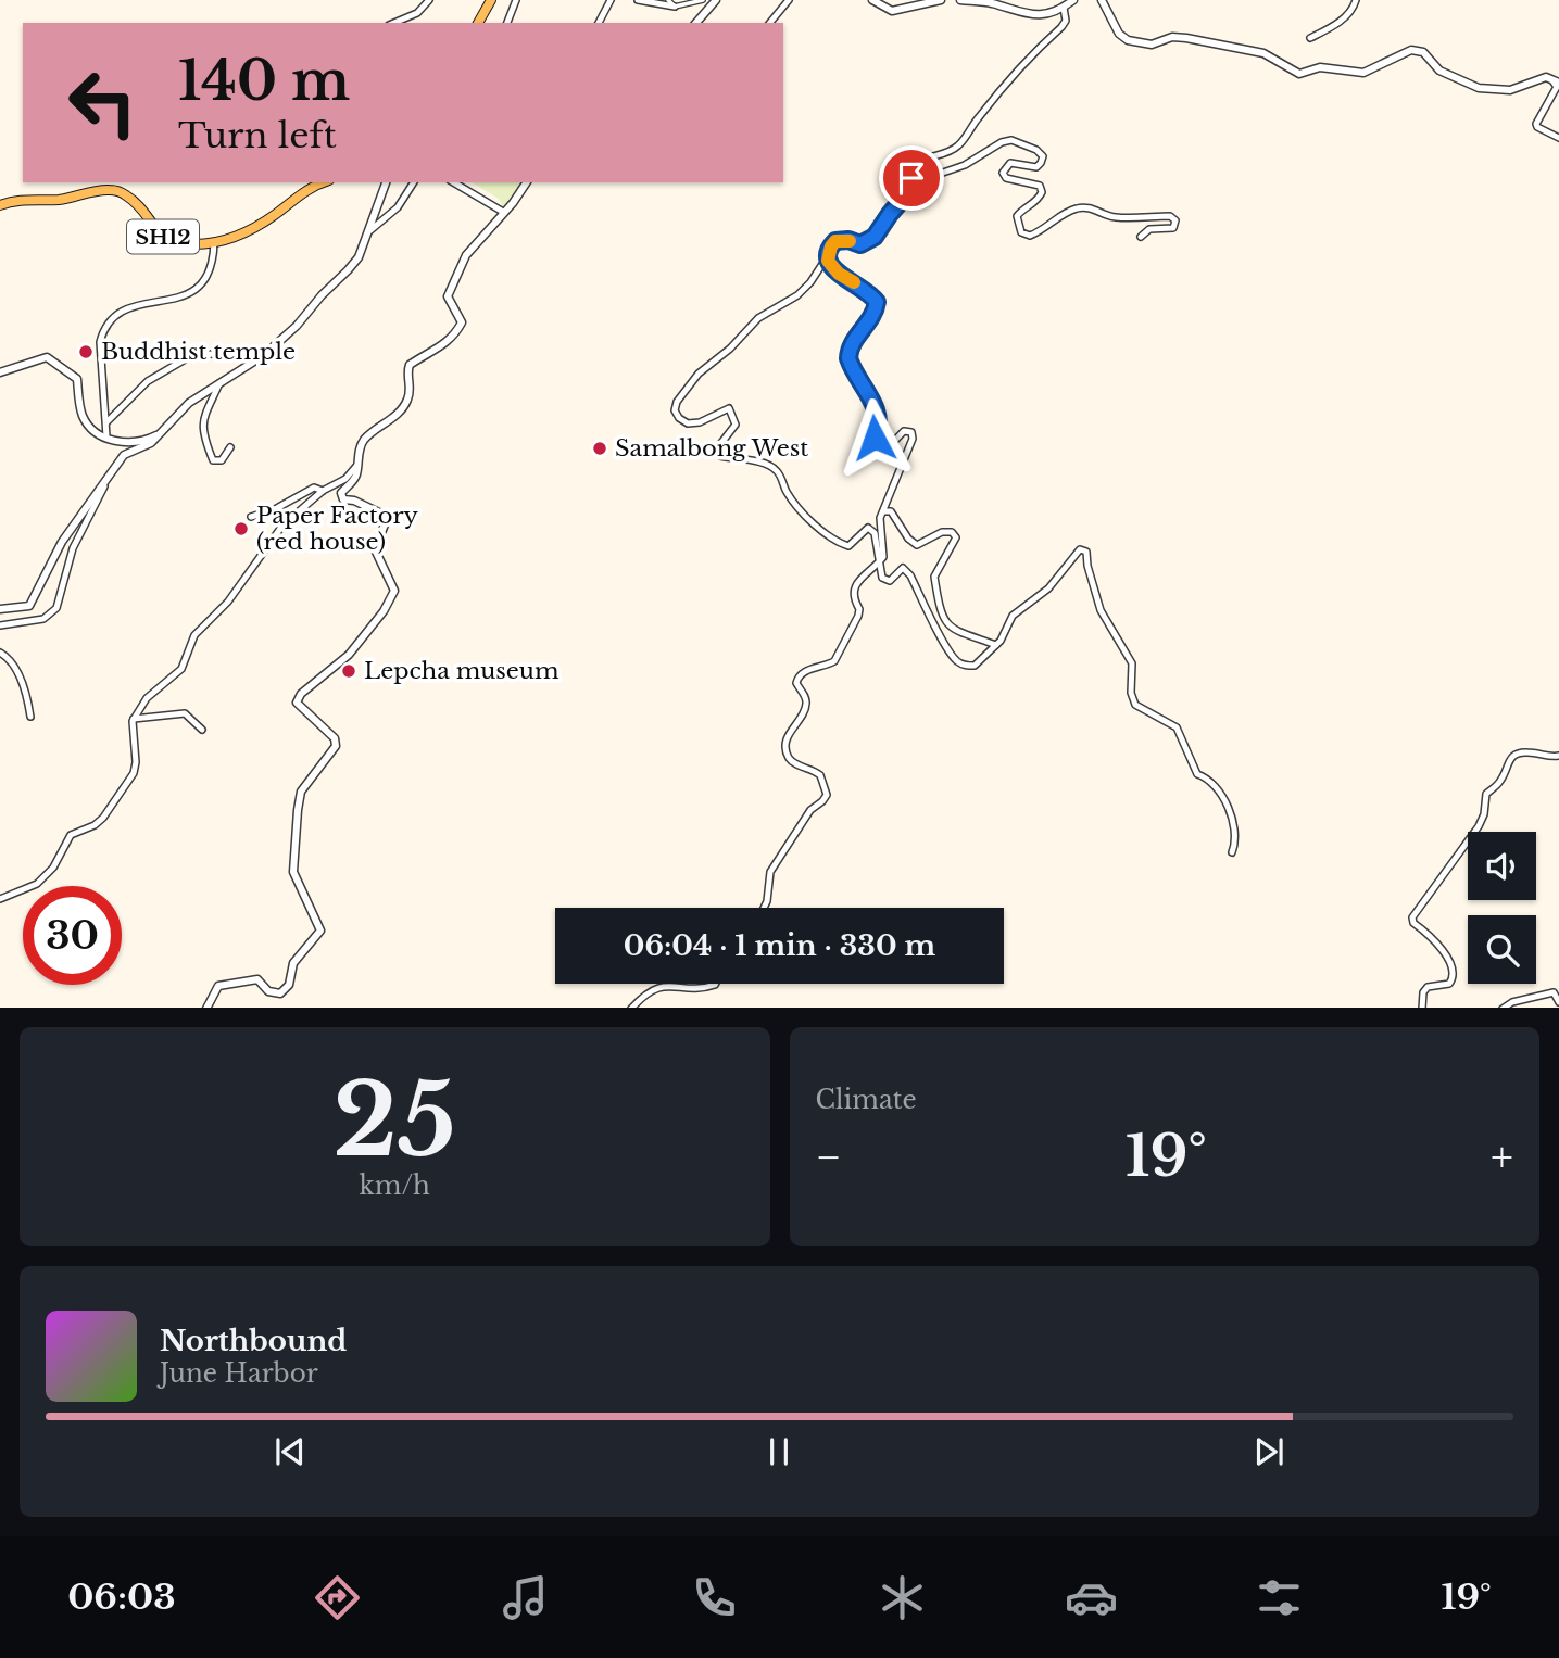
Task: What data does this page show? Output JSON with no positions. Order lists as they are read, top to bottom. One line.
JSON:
{"streets":{"main road":["SH12"]},"places":["Buddhist temple","Samalbong West","Paper Factory (red house)","Lepcha museum"],"page":{"turn":["140 m","Turn left"],"limit":"30","trip":"06:04 · 1 min · 330 m","tile":[["25","km/h"],"Climate"],"heat":["−","19°","+"],"song":["Northbound","June Harbor"],"tabs":["06:03","19°"]}}
